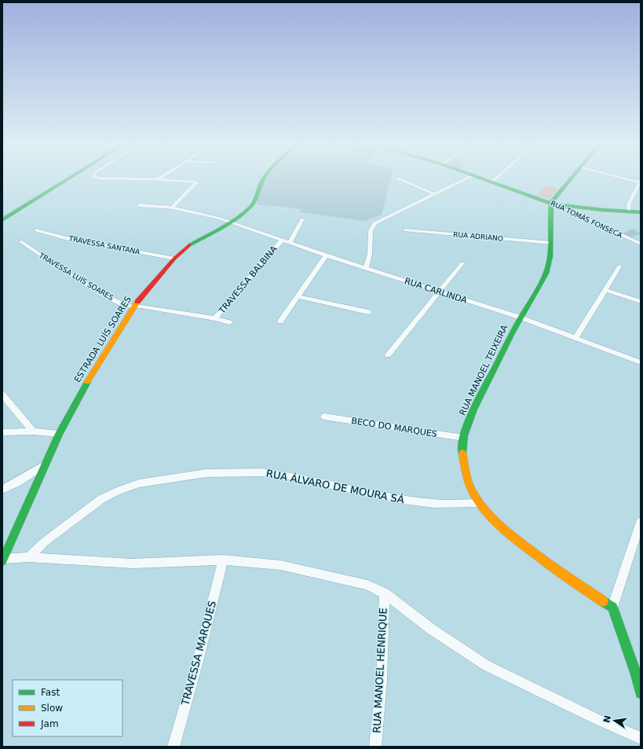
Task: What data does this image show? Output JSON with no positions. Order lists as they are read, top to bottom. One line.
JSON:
{"streets":{"main road":["RUA TOMÁS FONSECA","ESTRADA LUÍS SOARES","RUA MANOEL TEIXEIRA"],"street":["RUA ADRIANO","TRAVESSA SANTANA","TRAVESSA LUÍS SOARES","TRAVESSA BALBINA","RUA CARLINDA","BECO DO MARQUES","RUA ÁLVARO DE MOURA SÁ","TRAVESSA MARQUES","RUA MANOEL HENRIQUE"]},"crossings":[["RUA TOMÁS FONSECA","RUA MANOEL TEIXEIRA"],["RUA ADRIANO","RUA MANOEL TEIXEIRA"],["TRAVESSA SANTANA","ESTRADA LUÍS SOARES"],["TRAVESSA LUÍS SOARES","TRAVESSA BALBINA"],["TRAVESSA LUÍS SOARES","ESTRADA LUÍS SOARES"],["TRAVESSA BALBINA","RUA CARLINDA"],["RUA CARLINDA","ESTRADA LUÍS SOARES"],["RUA CARLINDA","RUA MANOEL TEIXEIRA"],["RUA MANOEL TEIXEIRA","BECO DO MARQUES"],["RUA MANOEL TEIXEIRA","RUA ÁLVARO DE MOURA SÁ"]],"legend":["Fast","Slow","Jam"],"north":"left"}
